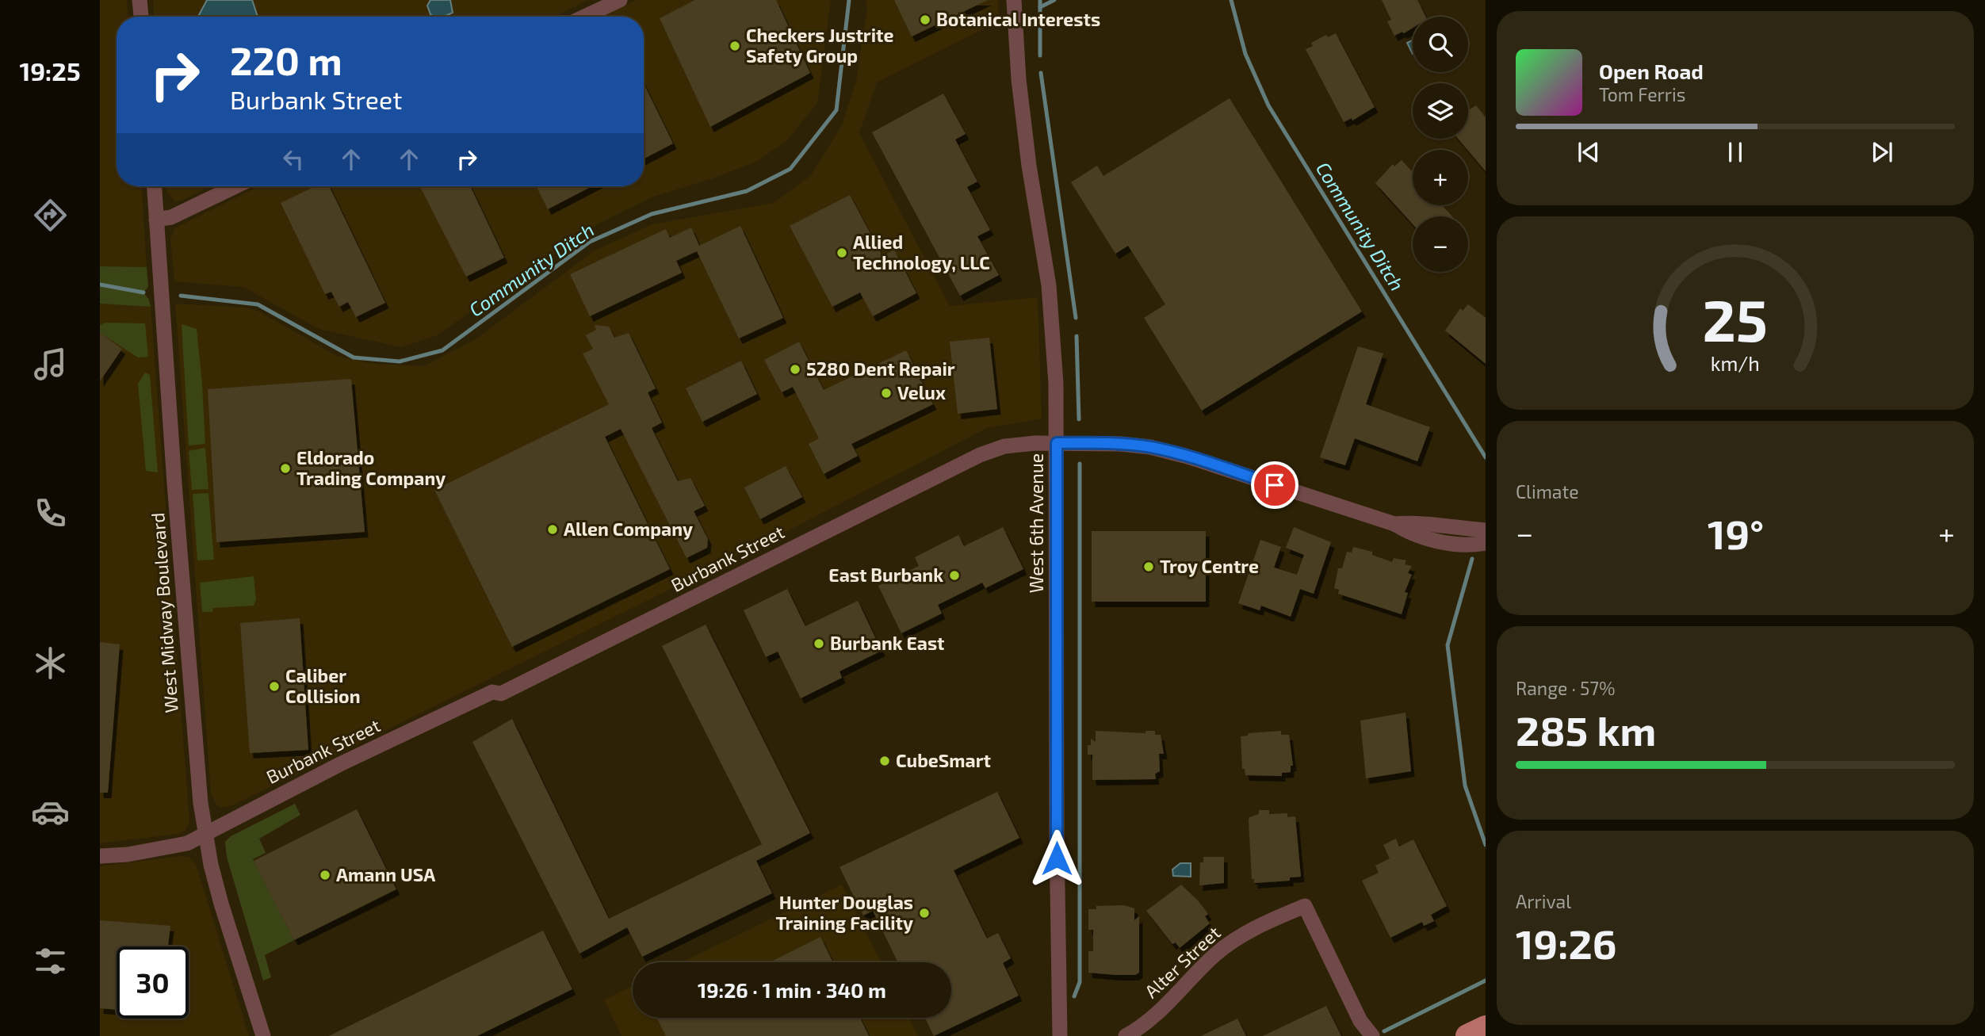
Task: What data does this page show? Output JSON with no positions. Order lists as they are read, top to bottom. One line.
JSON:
{"streets":{"street":["West 6th Avenue","Burbank Street","West Midway Boulevard","Alter Street"]},"crossings":[["West 6th Avenue","Burbank Street"],["Burbank Street","West Midway Boulevard"]],"water":["Community Ditch"],"places":["Botanical Interests","Checkers Justrite Safety Group","Allied Technology, LLC","5280 Dent Repair","Velux","Eldorado Trading Company","Allen Company","Troy Centre","East Burbank","Burbank East","Caliber Collision","CubeSmart","Amann USA","Hunter Douglas Training Facility"],"page":{"tabs":"19:25","map_buttons":["+","−"],"turn":["220 m","Burbank Street"],"song":["Open Road","Tom Ferris"],"tile":["Climate",["Range · 57%","285 km"],["Arrival","19:26"]],"heat":["−","19°","+"],"limit":"30","trip":"19:26 · 1 min · 340 m","gauge":["25","km/h"]}}
